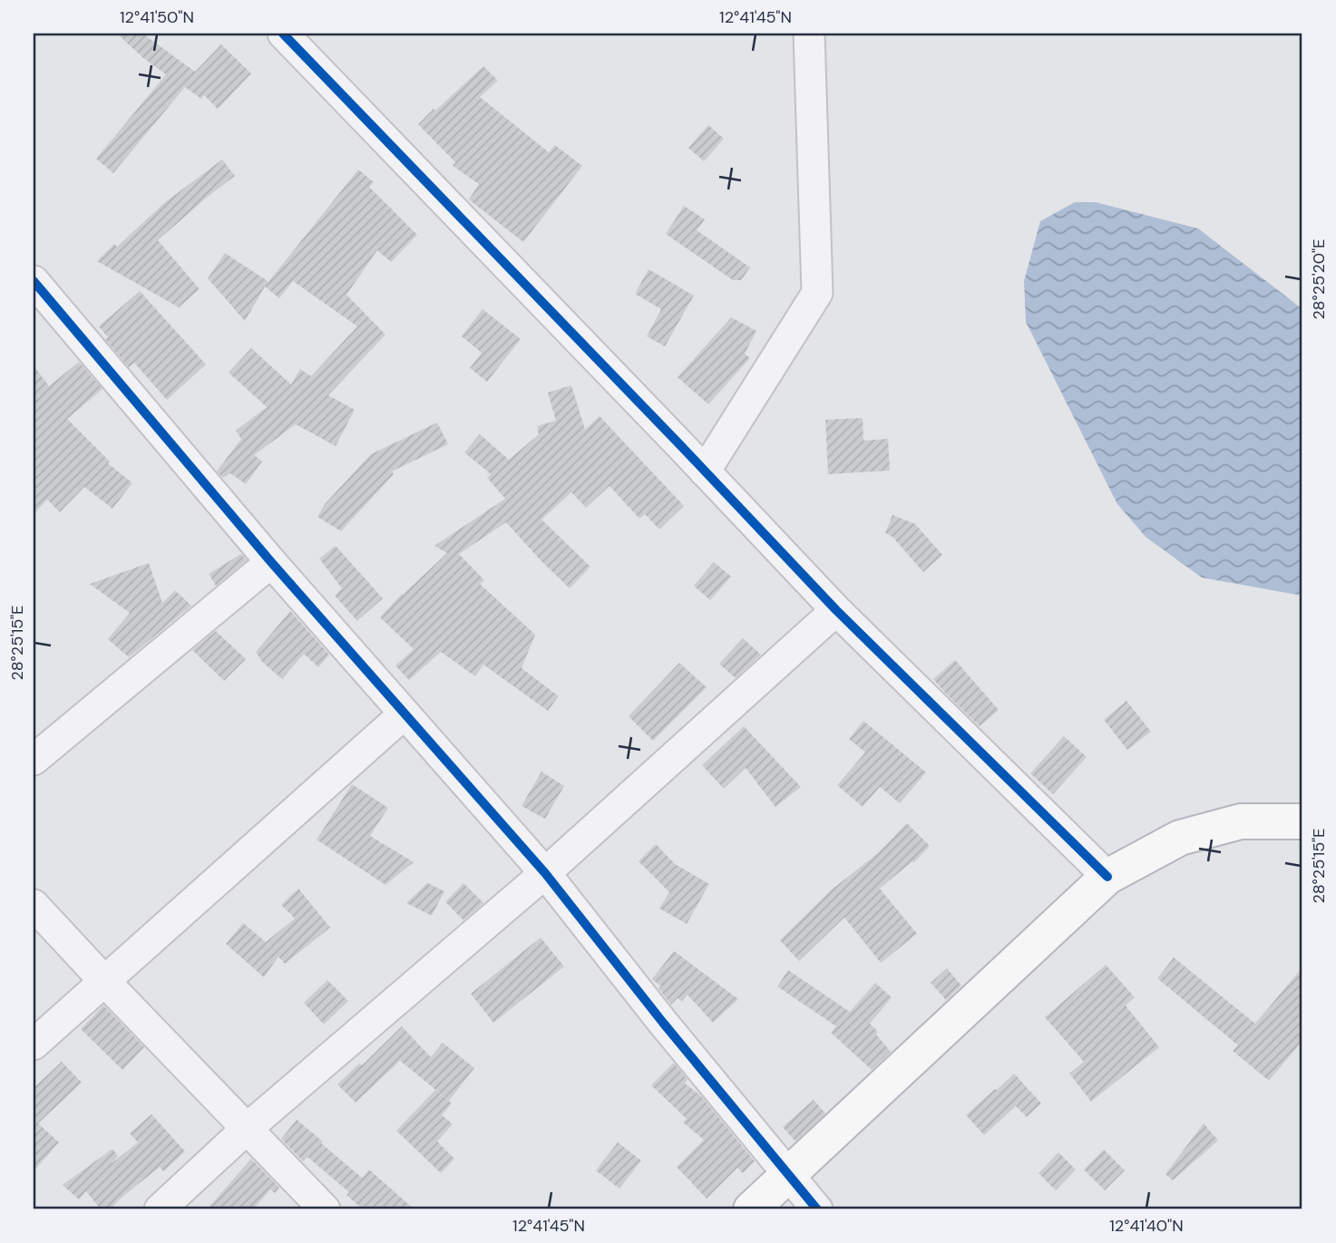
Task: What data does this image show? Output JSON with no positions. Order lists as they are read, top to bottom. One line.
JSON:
{"coordinates":["12°41'50\"N","12°41'45\"N","28°25'20\"E","28°25'15\"E","12°41'40\"N"]}
